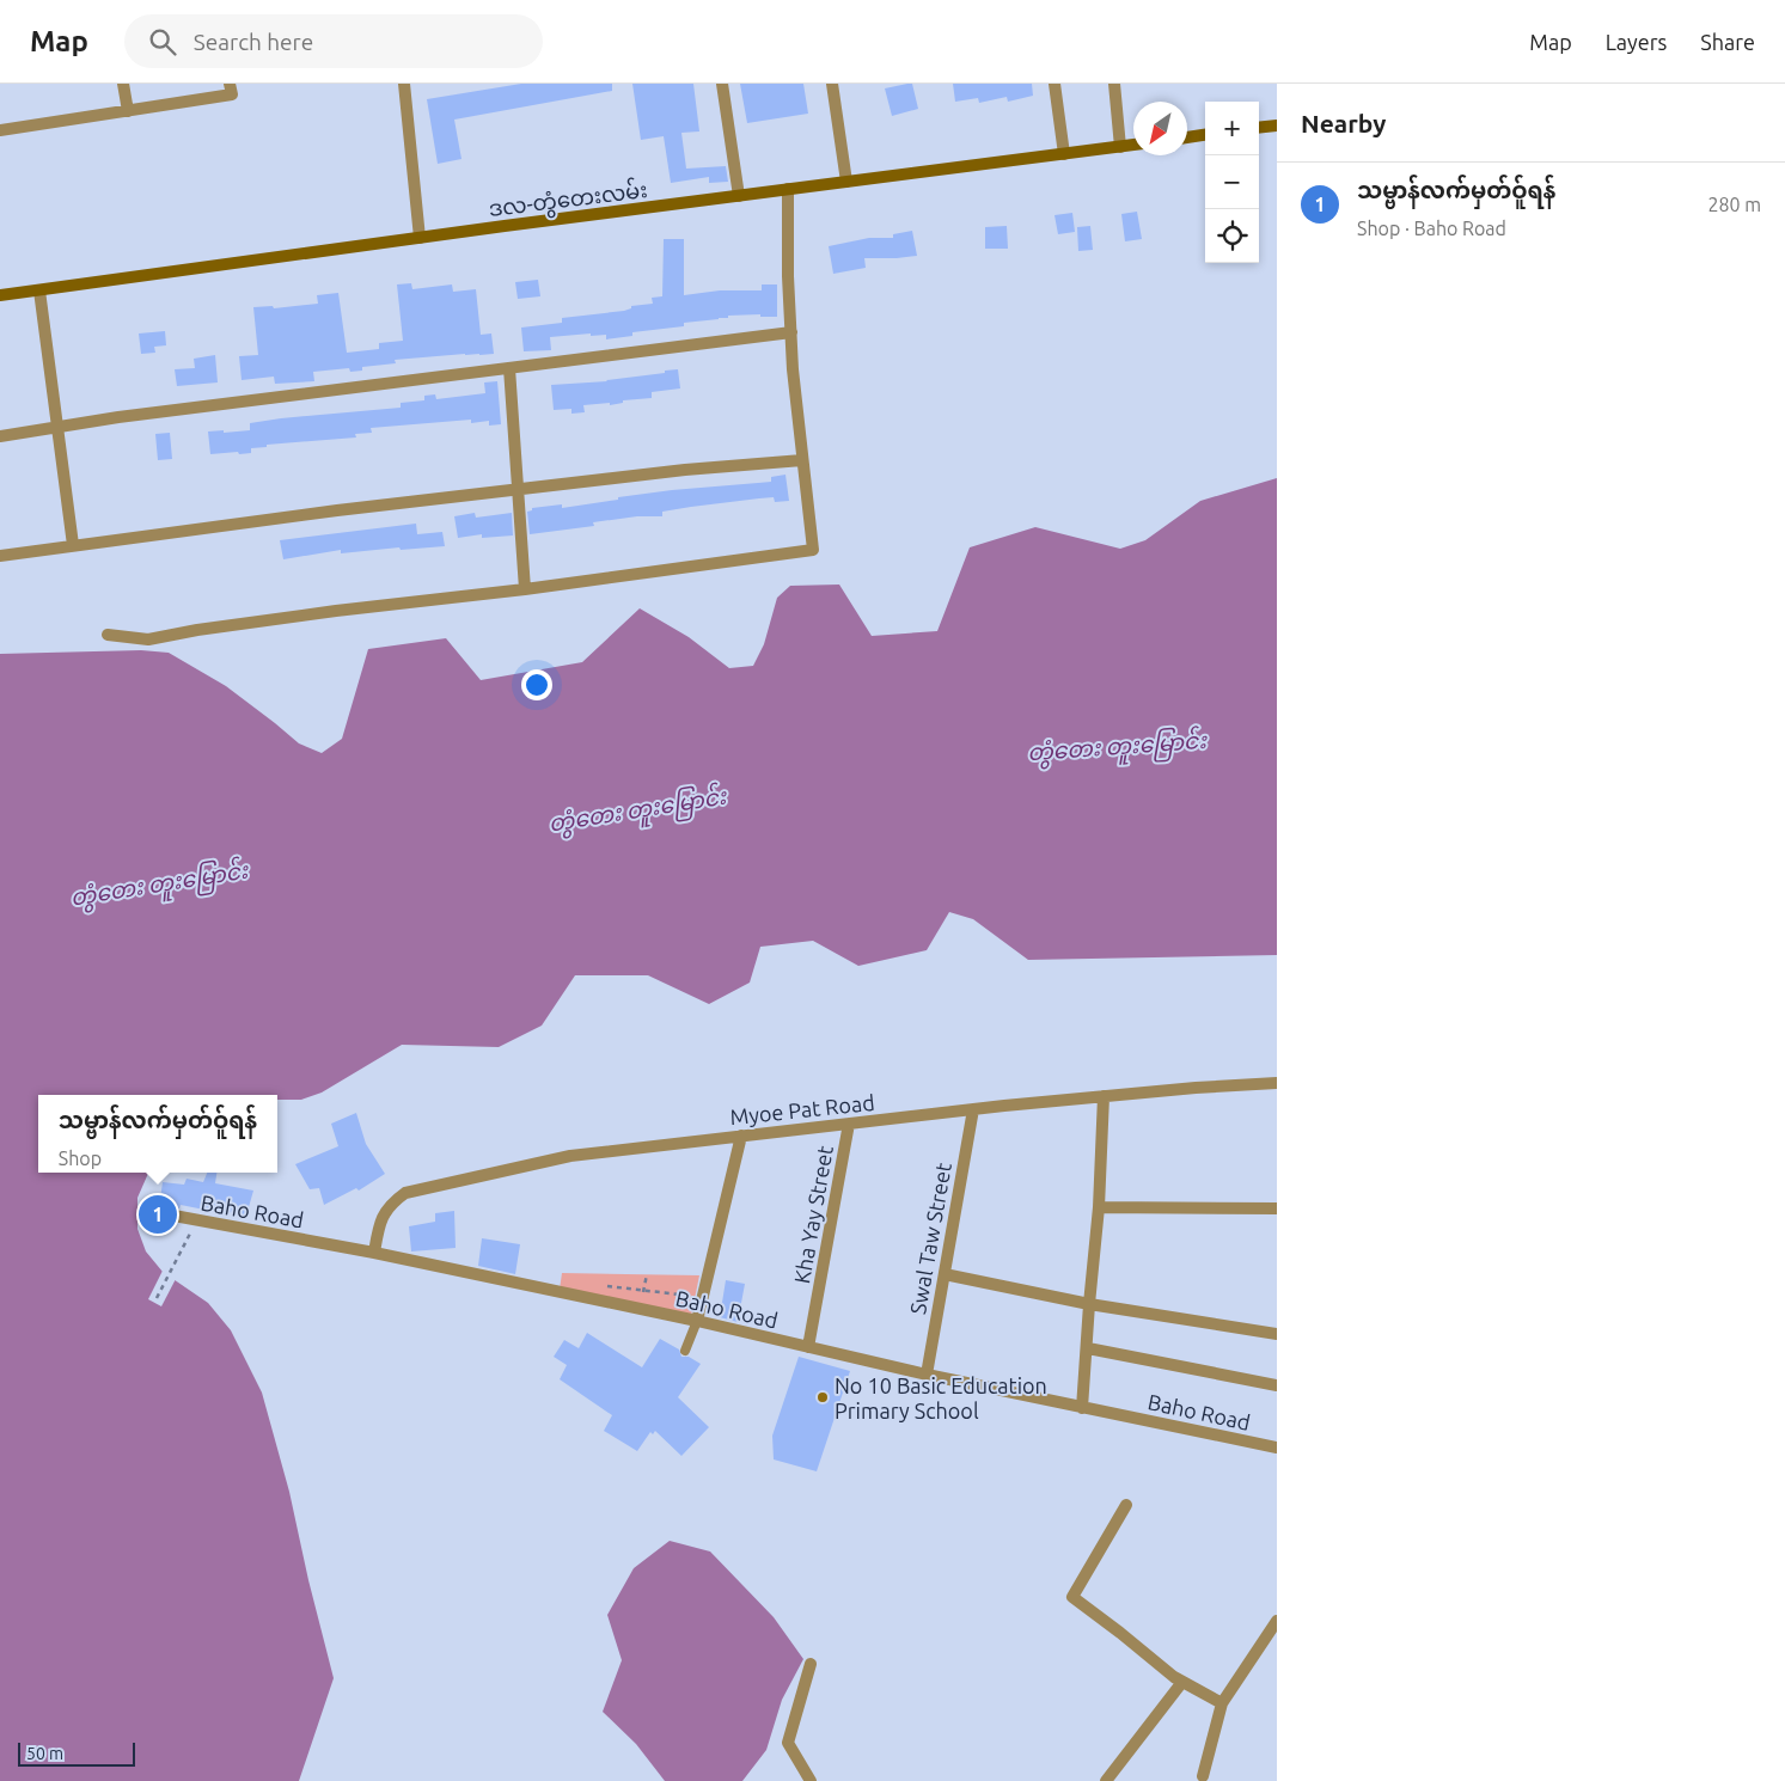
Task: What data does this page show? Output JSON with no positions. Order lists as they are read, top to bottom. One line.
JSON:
{"streets":{"main road":["ဒလ-တွံတေးလမ်း"],"street":["Myoe Pat Road","Baho Road","Kha Yay Street","Swal Taw Street"]},"crossings":[["Myoe Pat Road","Baho Road"],["Myoe Pat Road","Kha Yay Street"],["Myoe Pat Road","Swal Taw Street"],["Baho Road","Kha Yay Street"],["Baho Road","Swal Taw Street"]],"water":["တွံတေး တူးမြောင်း"],"places":["No 10 Basic Education Primary School"],"scale_bar":"50 m","north":"bottom left","page":{"header":"Map","search":"Search here","nav":["Map","Layers","Share"],"heading":"Nearby","map_buttons":["+","−"],"list":[{"mark":"1","name":"သမ္ဗာန်လက်မှတ်ဝ်ူရန်","note":"Shop · Baho Road","value":"280 m"}],"popup":["သမ္ဗာန်လက်မှတ်ဝ်ူရန်","Shop"],"pins":"1","scale":"50 m"}}
